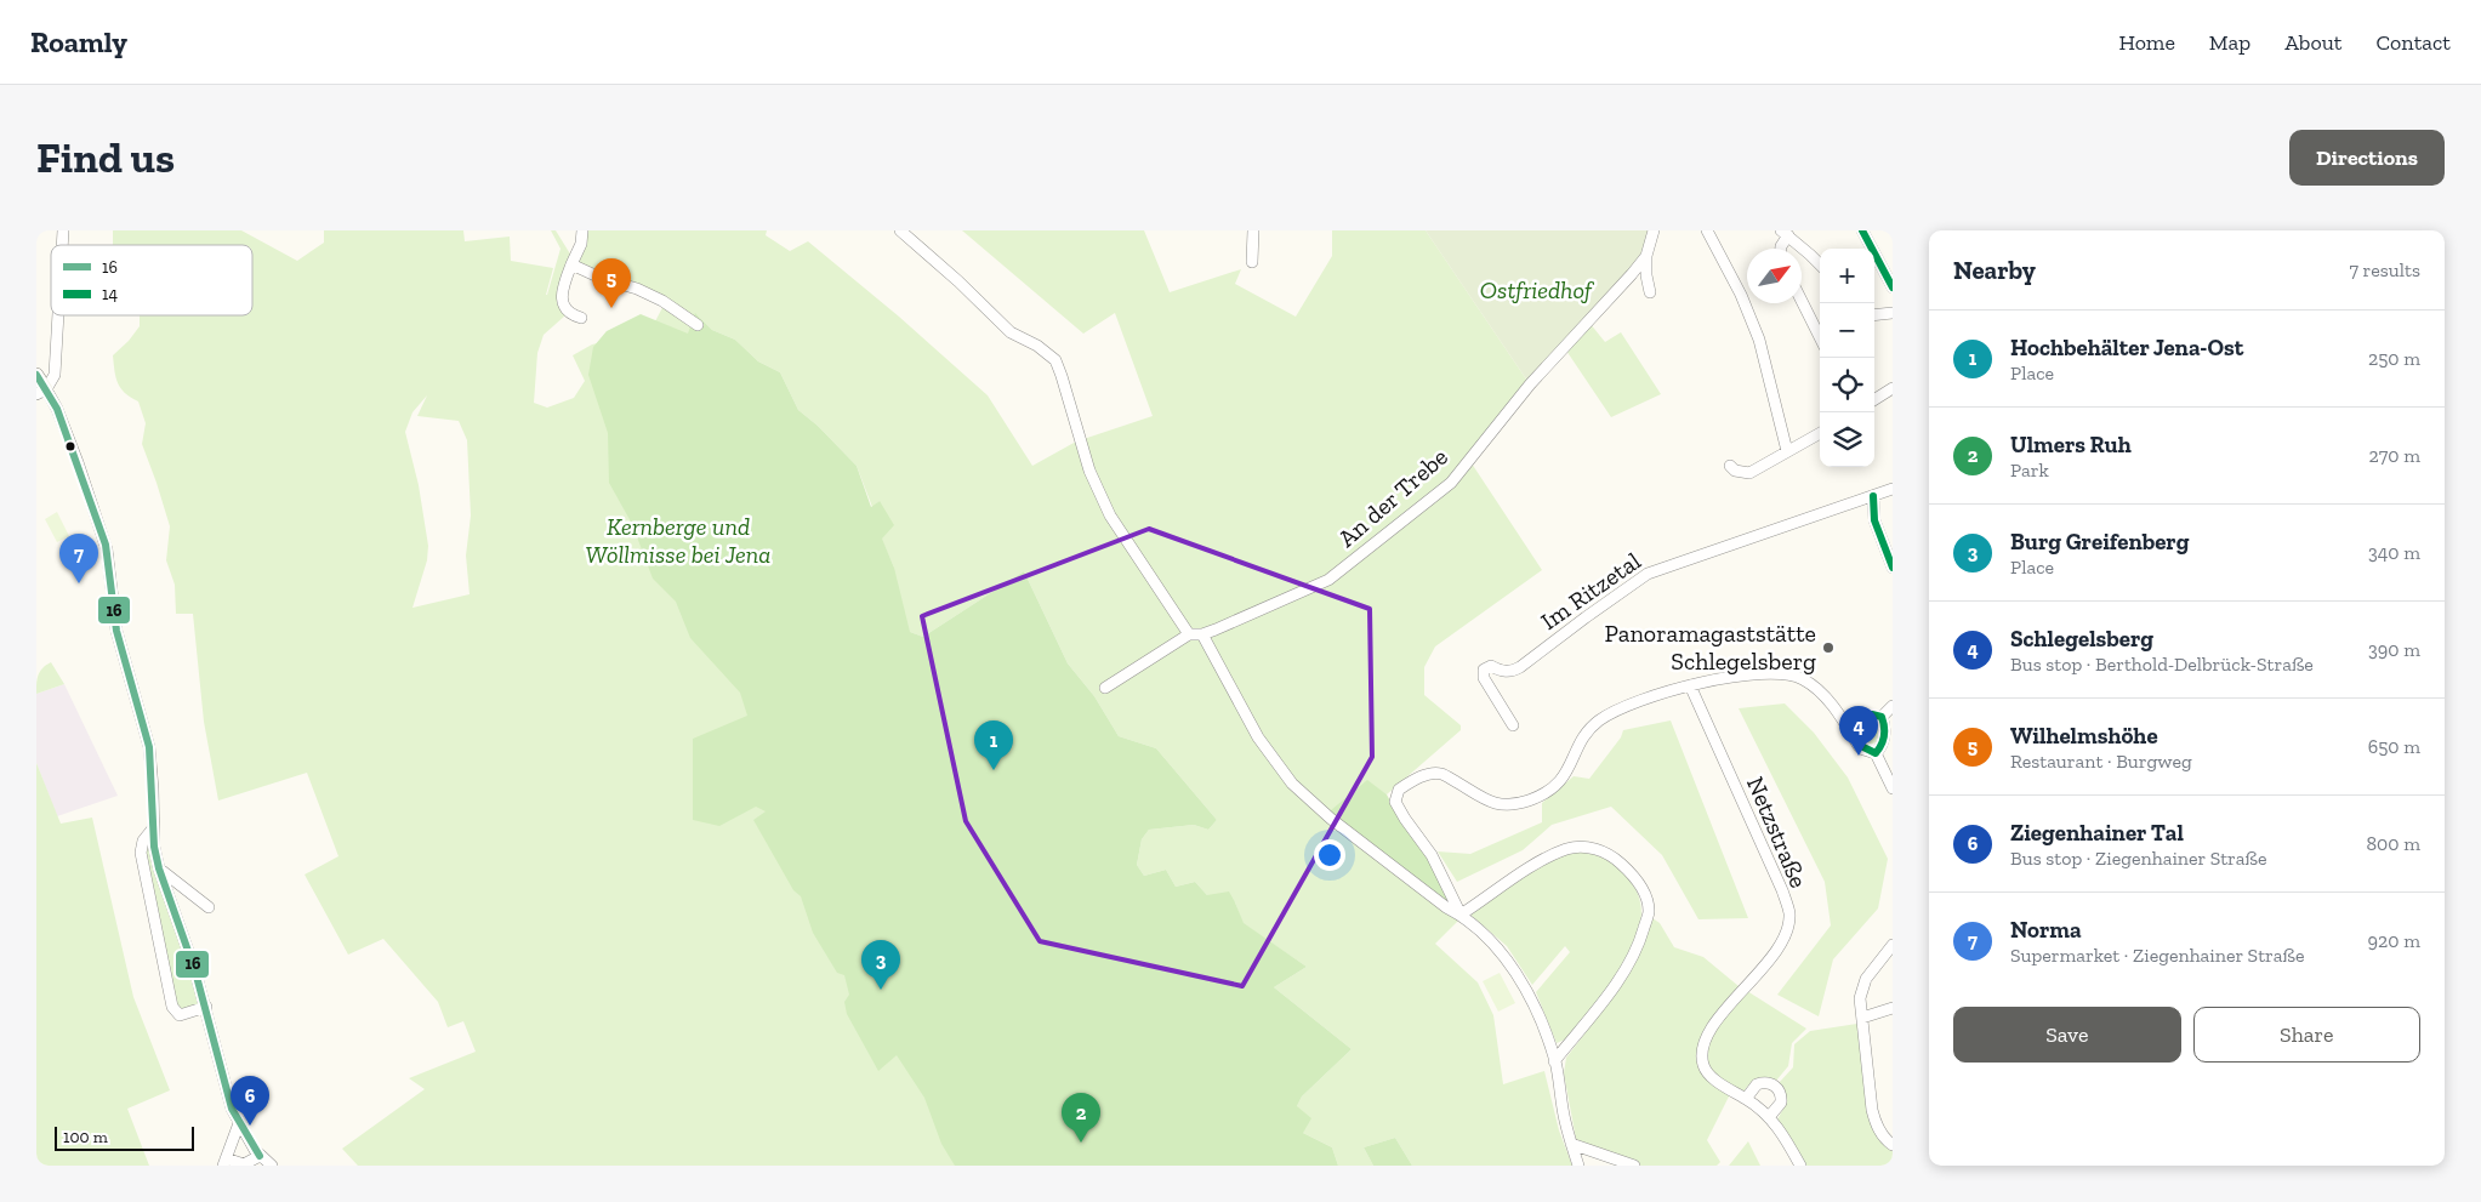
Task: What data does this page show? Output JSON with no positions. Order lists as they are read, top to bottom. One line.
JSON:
{"streets":{"street":["An der Trebe","Im Ritzetal","Netzstraße"]},"parks":["Ostfriedhof","Kernberge und Wöllmisse bei Jena"],"places":["Panoramagaststätte Schlegelsberg"],"lines":["transit line 14","transit line 16"],"legend":["16","14"],"scale_bar":"100 m","north":"top right","page":{"header":"Roamly","nav":["Home","Map","About","Contact"],"buttons":["Directions",["Save","Share"]],"title":"Find us","heading":["Nearby","7 results"],"map_buttons":["+","−"],"pins":["5","7","4","1","3","6","2"],"list":[{"mark":"1","name":"Hochbehälter Jena-Ost","note":"Place","value":"250 m"},{"mark":"2","name":"Ulmers Ruh","note":"Park","value":"270 m"},{"mark":"3","name":"Burg Greifenberg","note":"Place","value":"340 m"},{"mark":"4","name":"Schlegelsberg","note":"Bus stop · Berthold-Delbrück-Straße","value":"390 m"},{"mark":"5","name":"Wilhelmshöhe","note":"Restaurant · Burgweg","value":"650 m"},{"mark":"6","name":"Ziegenhainer Tal","note":"Bus stop · Ziegenhainer Straße","value":"800 m"},{"mark":"7","name":"Norma","note":"Supermarket · Ziegenhainer Straße","value":"920 m"}],"scale":"100 m"}}
